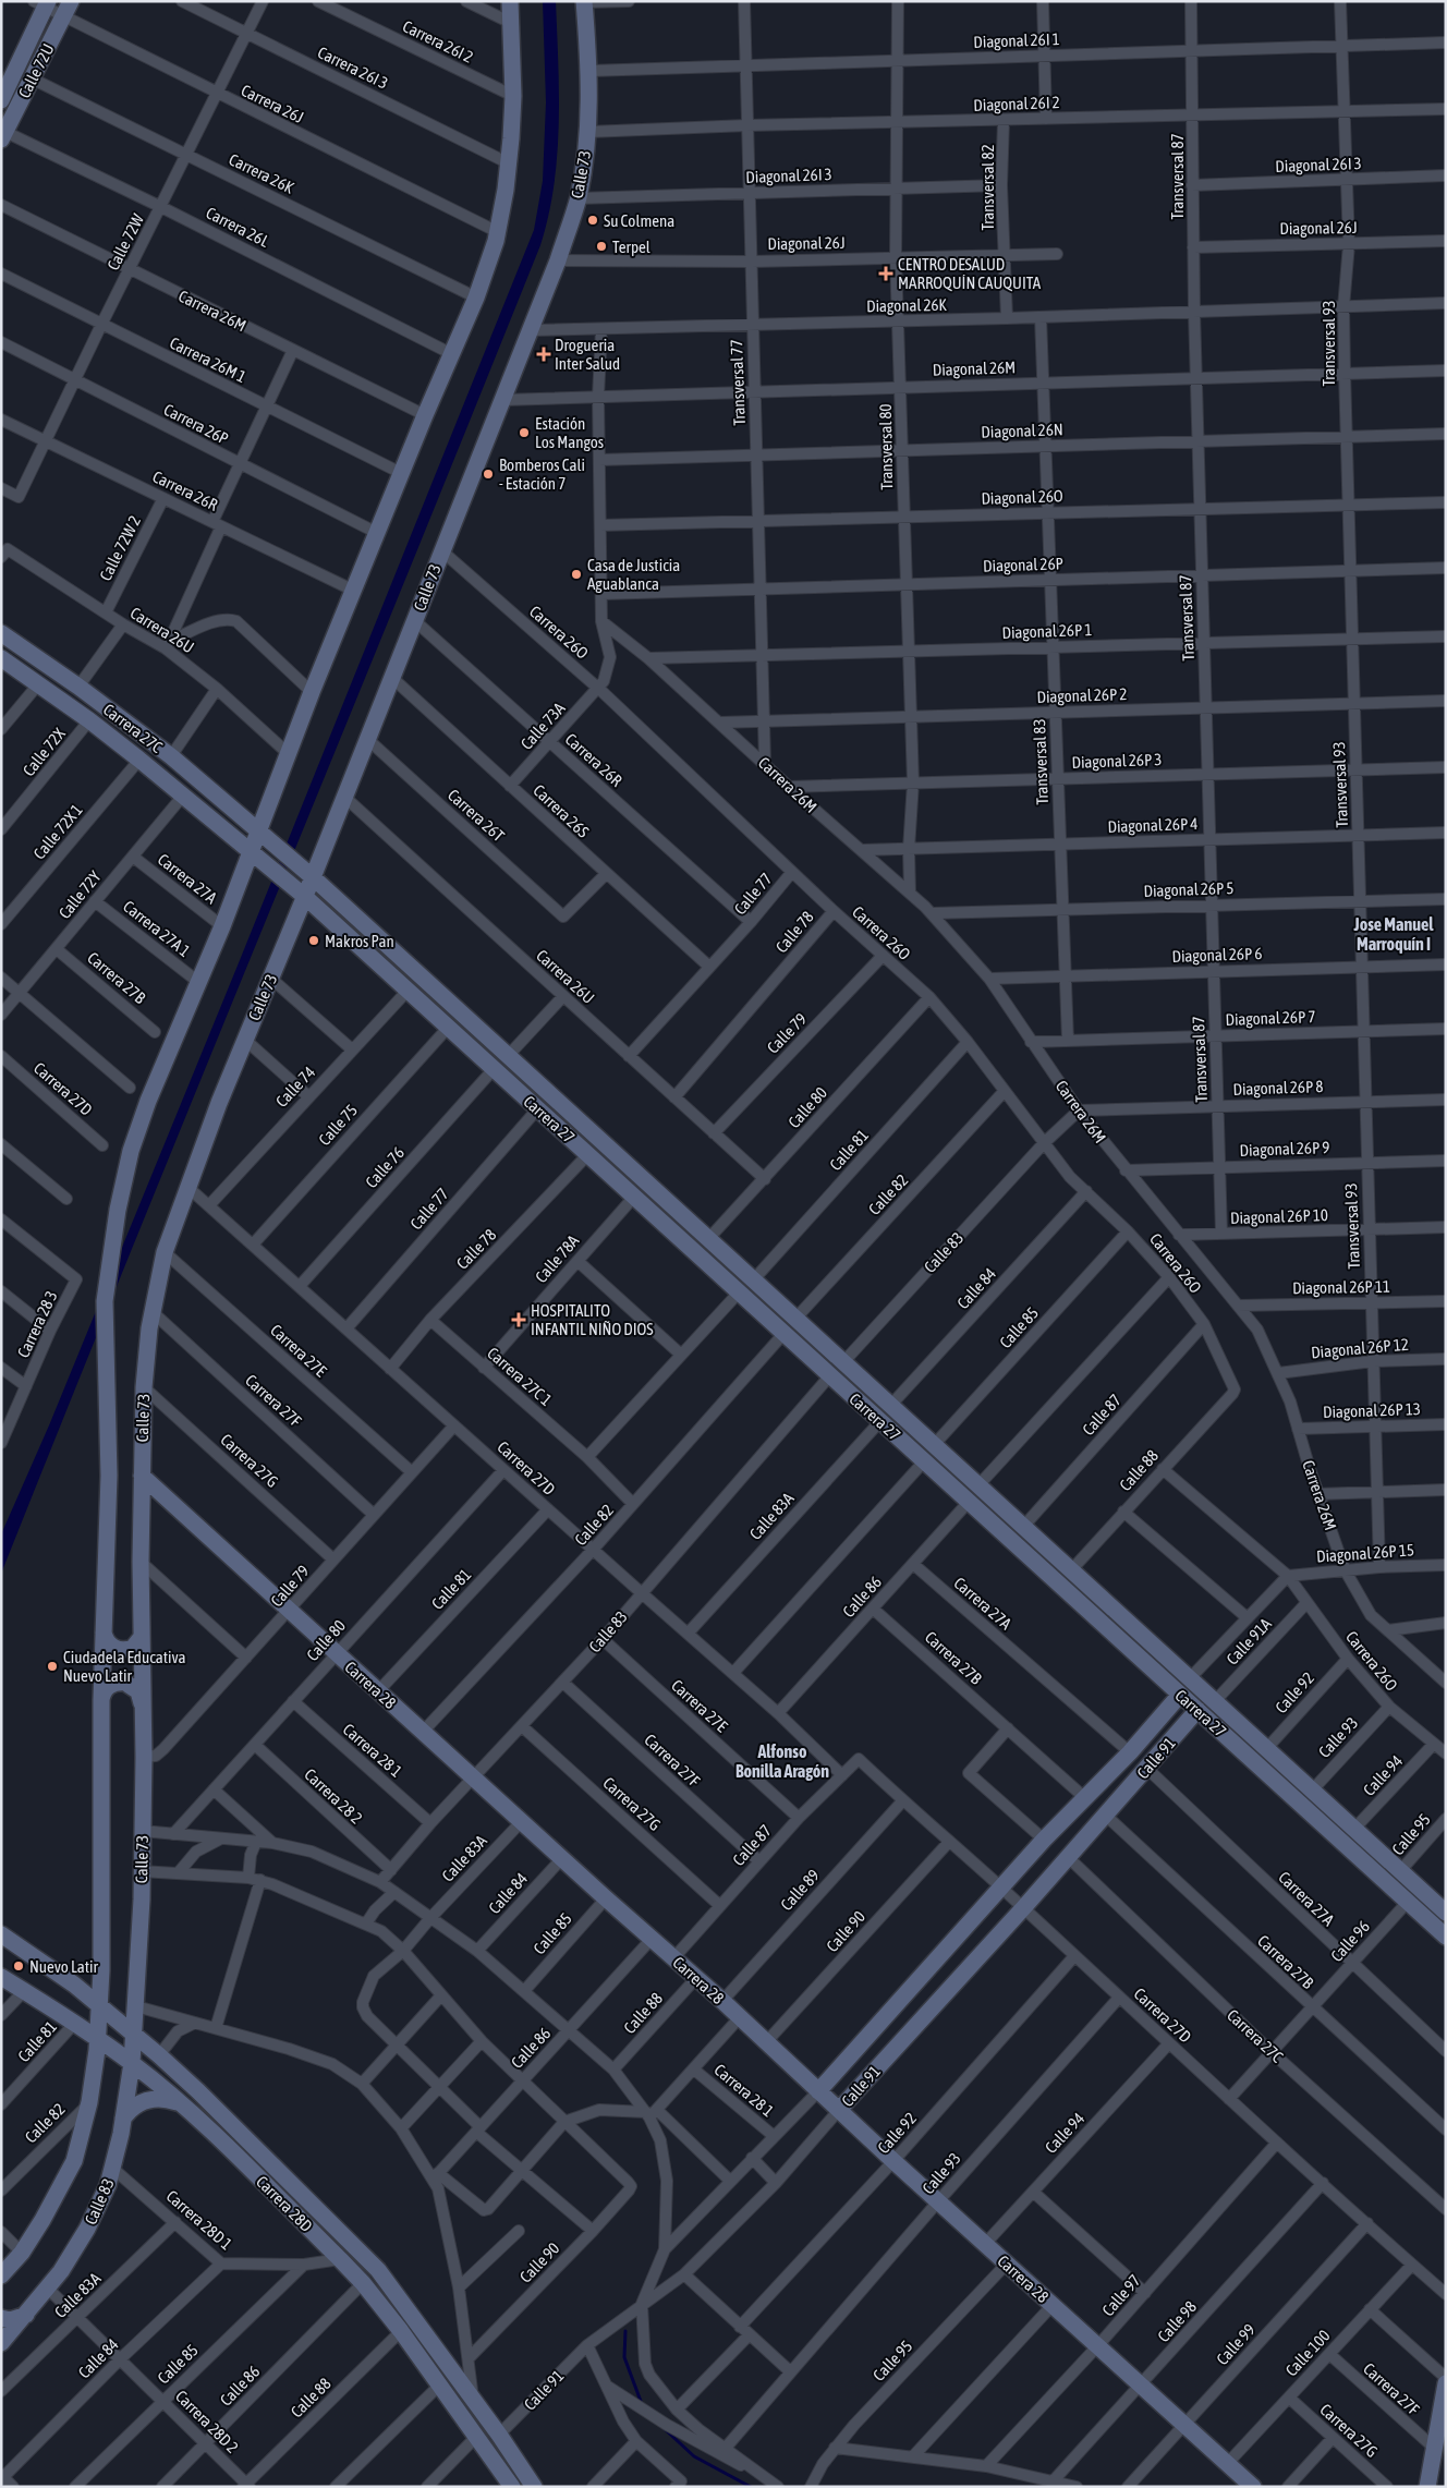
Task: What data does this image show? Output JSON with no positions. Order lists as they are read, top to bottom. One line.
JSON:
{"streets":{"main road":["Calle 72U","Calle 73","Carrera 27C","Carrera 27","Calle 83","Carrera 28","Calle 91","Carrera 28D"],"street":["Diagonal 26I 1","Carrera 26I 2","Carrera 26I 3","Carrera 26J","Diagonal 26I 2","Diagonal 26I 3","Carrera 26K","Transversal 87","Transversal 82","Carrera 26L","Diagonal 26J","Calle 72W","Diagonal 26K","Carrera 26M","Transversal 93","Carrera 26M 1","Diagonal 26M","Transversal 77","Carrera 26P","Diagonal 26N","Transversal 80","Carrera 26R","Diagonal 26O","Calle 72W 2","Diagonal 26P","Carrera 26U","Diagonal 26P 1","Carrera 26O","Diagonal 26P 2","Calle 73A","Calle 72X","Diagonal 26P 3","Transversal 83","Carrera 26S","Carrera 26T","Diagonal 26P 4","Calle 72X 1","Carrera 27A","Diagonal 26P 5","Calle 77","Calle 72Y","Carrera 27A 1","Calle 78","Diagonal 26P 6","Carrera 27B","Diagonal 26P 7","Calle 79","Calle 74","Diagonal 26P 8","Carrera 27D","Calle 80","Calle 75","Diagonal 26P 9","Calle 81","Calle 76","Calle 82","Diagonal 26P 10","Calle 78A","Diagonal 26P 11","Calle 84","Carrera 28 3","Calle 85","Diagonal 26P 12","Carrera 27E","Carrera 27C 1","Carrera 27F","Diagonal 26P 13","Calle 87","Carrera 27G","Calle 88","Calle 83A","Diagonal 26P 15","Calle 86","Calle 91A","Calle 92","Calle 93","Carrera 28 1","Calle 94","Carrera 28 2","Calle 95","Calle 89","Calle 90","Calle 96","Carrera 28D 1","Calle 97","Calle 98","Calle 99","Calle 100","Carrera 28D 2"]},"crossings":[["Diagonal 26I 1","Calle 73"],["Diagonal 26I 1","Transversal 87"],["Diagonal 26I 1","Transversal 93"],["Diagonal 26I 1","Transversal 77"],["Diagonal 26I 1","Transversal 80"],["Carrera 26I 2","Calle 73"],["Carrera 26I 3","Calle 73"],["Carrera 26I 3","Calle 72W"],["Calle 72U","Carrera 26J"],["Calle 72U","Carrera 26K"],["Calle 72U","Carrera 26L"],["Carrera 26J","Calle 73"],["Carrera 26J","Calle 72W"],["Diagonal 26I 2","Calle 73"],["Diagonal 26I 2","Transversal 87"],["Diagonal 26I 2","Transversal 82"],["Diagonal 26I 2","Transversal 93"],["Diagonal 26I 2","Transversal 77"],["Diagonal 26I 2","Transversal 80"],["Diagonal 26I 3","Calle 73"],["Diagonal 26I 3","Transversal 87"],["Diagonal 26I 3","Transversal 82"],["Diagonal 26I 3","Transversal 93"],["Diagonal 26I 3","Transversal 77"],["Diagonal 26I 3","Transversal 80"],["Carrera 26K","Calle 73"],["Carrera 26K","Calle 72W"],["Calle 73","Carrera 26L"],["Calle 73","Diagonal 26J"],["Calle 73","Diagonal 26K"],["Calle 73","Carrera 26M"],["Calle 73","Carrera 26M 1"],["Calle 73","Diagonal 26M"],["Calle 73","Carrera 26P"],["Calle 73","Carrera 26R"],["Calle 73","Carrera 26U"],["Calle 73","Carrera 26O"],["Calle 73","Carrera 27C"],["Calle 73","Carrera 26S"],["Calle 73","Carrera 26T"],["Calle 73","Carrera 27A"],["Calle 73","Carrera 27A 1"],["Calle 73","Calle 79"],["Calle 73","Carrera 27D"],["Calle 73","Carrera 27"],["Calle 73","Calle 83"],["Calle 73","Carrera 27E"],["Calle 73","Carrera 27F"],["Calle 73","Carrera 27G"],["Calle 73","Carrera 28"],["Calle 73","Carrera 28D"],["Transversal 87","Diagonal 26J"],["Transversal 87","Diagonal 26K"],["Transversal 87","Diagonal 26M"],["Transversal 87","Diagonal 26N"],["Transversal 87","Diagonal 26O"],["Transversal 87","Diagonal 26P"],["Transversal 87","Diagonal 26P 1"],["Transversal 87","Diagonal 26P 2"],["Transversal 87","Diagonal 26P 3"],["Transversal 87","Diagonal 26P 4"],["Transversal 87","Diagonal 26P 5"],["Transversal 87","Diagonal 26P 6"],["Transversal 87","Diagonal 26P 7"],["Transversal 87","Diagonal 26P 8"],["Transversal 87","Diagonal 26P 9"],["Transversal 87","Diagonal 26P 10"],["Transversal 82","Diagonal 26J"],["Transversal 82","Diagonal 26K"],["Carrera 26L","Calle 72W"],["Diagonal 26J","Transversal 93"],["Diagonal 26J","Transversal 77"],["Diagonal 26J","Transversal 80"],["Calle 72W","Carrera 26M"],["Calle 72W","Carrera 26M 1"],["Calle 72W","Carrera 26P"],["Calle 72W","Carrera 26R"],["Diagonal 26K","Transversal 93"],["Diagonal 26K","Transversal 77"],["Diagonal 26K","Transversal 80"],["Diagonal 26K","Transversal 83"],["Carrera 26M","Transversal 77"],["Carrera 26M","Transversal 80"],["Carrera 26M","Diagonal 26P 1"],["Carrera 26M","Diagonal 26P 2"],["Carrera 26M","Calle 73A"],["Carrera 26M","Diagonal 26P 3"],["Carrera 26M","Diagonal 26P 4"],["Carrera 26M","Diagonal 26P 5"],["Carrera 26M","Diagonal 26P 6"],["Carrera 26M","Diagonal 26P 7"],["Carrera 26M","Diagonal 26P 8"],["Carrera 26M","Diagonal 26P 9"],["Carrera 26M","Diagonal 26P 10"],["Carrera 26M","Calle 83"],["Carrera 26M","Diagonal 26P 11"],["Carrera 26M","Diagonal 26P 12"],["Carrera 26M","Diagonal 26P 13"],["Carrera 26M","Diagonal 26P 15"],["Transversal 93","Diagonal 26M"],["Transversal 93","Diagonal 26N"],["Transversal 93","Diagonal 26O"],["Transversal 93","Diagonal 26P"],["Transversal 93","Diagonal 26P 1"],["Transversal 93","Diagonal 26P 2"],["Transversal 93","Diagonal 26P 3"],["Transversal 93","Diagonal 26P 4"],["Transversal 93","Diagonal 26P 5"],["Transversal 93","Diagonal 26P 6"],["Transversal 93","Diagonal 26P 7"],["Transversal 93","Diagonal 26P 8"],["Transversal 93","Diagonal 26P 9"],["Transversal 93","Diagonal 26P 10"],["Transversal 93","Diagonal 26P 11"],["Transversal 93","Diagonal 26P 12"],["Transversal 93","Diagonal 26P 13"],["Transversal 93","Diagonal 26P 15"],["Diagonal 26M","Transversal 77"],["Diagonal 26M","Transversal 80"],["Diagonal 26M","Transversal 83"],["Transversal 77","Diagonal 26N"],["Transversal 77","Diagonal 26O"],["Transversal 77","Diagonal 26P"],["Transversal 77","Diagonal 26P 1"],["Transversal 77","Diagonal 26P 2"],["Diagonal 26N","Transversal 80"],["Diagonal 26N","Transversal 83"],["Transversal 80","Diagonal 26O"],["Transversal 80","Diagonal 26P"],["Transversal 80","Diagonal 26P 1"],["Transversal 80","Diagonal 26P 2"],["Transversal 80","Diagonal 26P 3"],["Transversal 80","Diagonal 26P 4"],["Carrera 26R","Calle 72W 2"],["Carrera 26R","Calle 73A"],["Carrera 26R","Calle 77"],["Diagonal 26O","Transversal 83"],["Calle 72W 2","Carrera 26U"],["Diagonal 26P","Transversal 83"],["Carrera 26U","Calle 77"],["Carrera 26U","Calle 78"],["Carrera 26U","Calle 79"],["Carrera 26U","Calle 80"],["Diagonal 26P 1","Transversal 83"],["Carrera 26O","Calle 73A"],["Carrera 26O","Calle 77"],["Carrera 26O","Calle 78"],["Carrera 26O","Calle 79"],["Carrera 26O","Calle 80"],["Carrera 26O","Calle 81"],["Carrera 26O","Calle 82"],["Carrera 26O","Calle 83"],["Carrera 26O","Calle 84"],["Carrera 26O","Calle 85"],["Carrera 26O","Calle 87"],["Carrera 26O","Calle 88"],["Carrera 26O","Diagonal 26P 15"],["Carrera 26O","Calle 91A"],["Carrera 26O","Calle 92"],["Carrera 26O","Calle 93"],["Carrera 26O","Calle 94"],["Diagonal 26P 2","Transversal 83"],["Calle 73A","Carrera 26S"],["Carrera 27C","Calle 72X"],["Carrera 27C","Calle 72X 1"],["Carrera 27C","Calle 72Y"],["Carrera 27C","Calle 91"],["Carrera 27C","Calle 96"],["Diagonal 26P 3","Transversal 83"],["Transversal 83","Diagonal 26P 4"],["Transversal 83","Diagonal 26P 5"],["Transversal 83","Diagonal 26P 6"],["Transversal 83","Diagonal 26P 7"],["Carrera 26S","Carrera 26T"],["Carrera 26S","Calle 77"],["Carrera 27A","Calle 72Y"],["Carrera 27A","Calle 86"],["Carrera 27A","Calle 91"],["Carrera 27A","Calle 96"],["Calle 77","Carrera 27D"],["Calle 77","Carrera 27"],["Calle 72Y","Carrera 27A 1"],["Calle 72Y","Carrera 27B"],["Calle 78","Carrera 27D"],["Calle 78","Carrera 27"],["Calle 78","Carrera 27C 1"],["Carrera 27B","Calle 86"],["Carrera 27B","Calle 91"],["Carrera 27B","Calle 96"],["Calle 79","Carrera 27D"],["Calle 79","Carrera 27E"],["Calle 79","Carrera 27F"],["Calle 79","Carrera 27G"],["Calle 79","Carrera 28"],["Calle 74","Carrera 27D"],["Calle 74","Carrera 27"],["Diagonal 26P 8","Calle 83"],["Carrera 27D","Calle 80"],["Carrera 27D","Calle 75"],["Carrera 27D","Calle 81"],["Carrera 27D","Calle 76"],["Carrera 27D","Calle 82"],["Carrera 27D","Calle 83"],["Carrera 27D","Calle 87"],["Carrera 27D","Calle 83A"],["Carrera 27D","Calle 86"],["Carrera 27D","Calle 92"],["Carrera 27D","Calle 93"],["Carrera 27D","Calle 91"],["Carrera 27D","Calle 94"],["Carrera 27D","Calle 89"],["Carrera 27D","Calle 90"],["Carrera 27D","Calle 96"],["Carrera 27D","Calle 97"],["Carrera 27D","Calle 98"],["Carrera 27D","Calle 99"],["Carrera 27D","Calle 100"],["Calle 80","Carrera 27"],["Calle 80","Carrera 28"],["Calle 80","Carrera 28 1"],["Calle 80","Carrera 28 2"],["Carrera 27","Calle 75"],["Carrera 27","Calle 81"],["Carrera 27","Calle 76"],["Carrera 27","Calle 82"],["Carrera 27","Calle 83"],["Carrera 27","Calle 78A"],["Carrera 27","Calle 84"],["Carrera 27","Calle 85"],["Carrera 27","Calle 87"],["Carrera 27","Calle 88"],["Carrera 27","Calle 83A"],["Carrera 27","Calle 86"],["Carrera 27","Calle 91A"],["Carrera 27","Calle 92"],["Carrera 27","Calle 93"],["Carrera 27","Calle 91"],["Carrera 27","Calle 94"],["Carrera 27","Calle 95"],["Carrera 27","Calle 96"],["Calle 81","Carrera 28"],["Calle 81","Carrera 28D"],["Calle 82","Carrera 27C 1"],["Calle 82","Carrera 28"],["Calle 83","Carrera 27E"],["Calle 83","Carrera 27F"],["Calle 83","Carrera 27G"],["Calle 83","Carrera 28"],["Calle 83","Carrera 28 1"],["Calle 83","Carrera 28 2"],["Calle 83","Carrera 28D"],["Calle 83","Carrera 28D 1"],["Calle 83","Carrera 28D 2"],["Calle 78A","Carrera 27C 1"],["Calle 84","Carrera 28"],["Calle 84","Carrera 28D 1"],["Calle 84","Carrera 28D 2"],["Calle 85","Carrera 28"],["Calle 85","Carrera 28D 1"],["Calle 85","Carrera 28D 2"],["Carrera 27E","Calle 87"],["Carrera 27F","Calle 87"],["Carrera 27F","Calle 100"],["Calle 87","Carrera 27G"],["Calle 87","Carrera 28"],["Carrera 27G","Calle 100"],["Calle 88","Carrera 28"],["Calle 88","Carrera 28D"],["Calle 88","Carrera 28D 2"],["Calle 83A","Carrera 28"],["Calle 83A","Carrera 28D 1"],["Calle 83A","Carrera 28D 2"],["Calle 86","Carrera 28"],["Calle 86","Carrera 28D"],["Calle 86","Carrera 28D 2"],["Carrera 28","Calle 92"],["Carrera 28","Calle 93"],["Carrera 28","Calle 91"],["Carrera 28","Calle 94"],["Carrera 28","Calle 95"],["Carrera 28","Calle 89"],["Carrera 28","Calle 90"],["Carrera 28","Calle 97"],["Carrera 28","Calle 98"],["Carrera 28","Calle 99"],["Carrera 28","Calle 100"],["Carrera 28 1","Calle 91"],["Calle 91","Carrera 28D"],["Calle 90","Carrera 28D"],["Carrera 28D","Carrera 28D 1"]],"districts":["Jose Manuel Marroquín I","Alfonso Bonilla Aragón"],"places":{"other":["Su Colmena","Terpel","Estación Los Mangos","Bomberos Cali - Estación 7","Casa de Justicia Aguablanca","Makros Pan","Ciudadela Educativa Nuevo Latir","Nuevo Latir"],"health":["CENTRO DESALUD MARROQUÍN CAUQUITA","Drogueria Inter Salud","HOSPITALITO INFANTIL NIÑO DIOS"]}}
